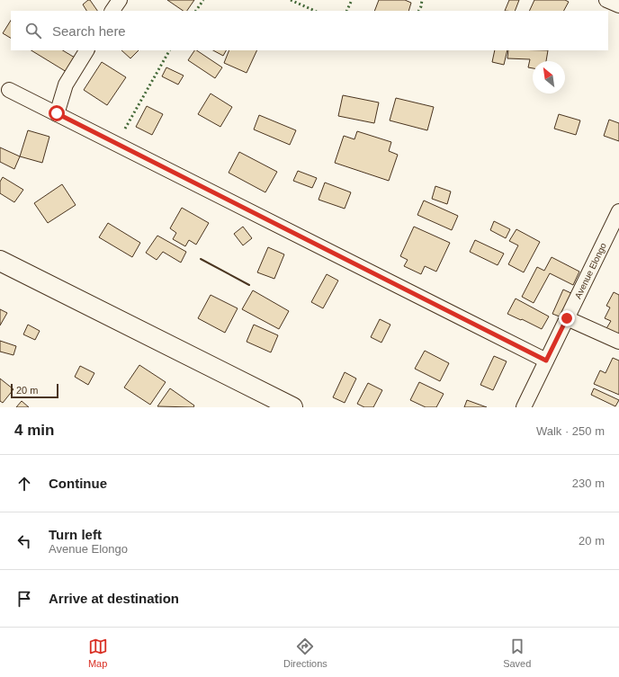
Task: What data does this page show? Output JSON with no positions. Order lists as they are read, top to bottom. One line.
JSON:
{"streets":{"street":["Avenue Elongo"]},"scale_bar":"20 m","north":"top left","page":{"search":"Search here","scale":"20 m","heading":["4 min","Walk · 250 m"],"list":[["Continue","230 m"],["Turn left","Avenue Elongo","20 m"],"Arrive at destination"],"nav":["Map","Directions","Saved"]}}
